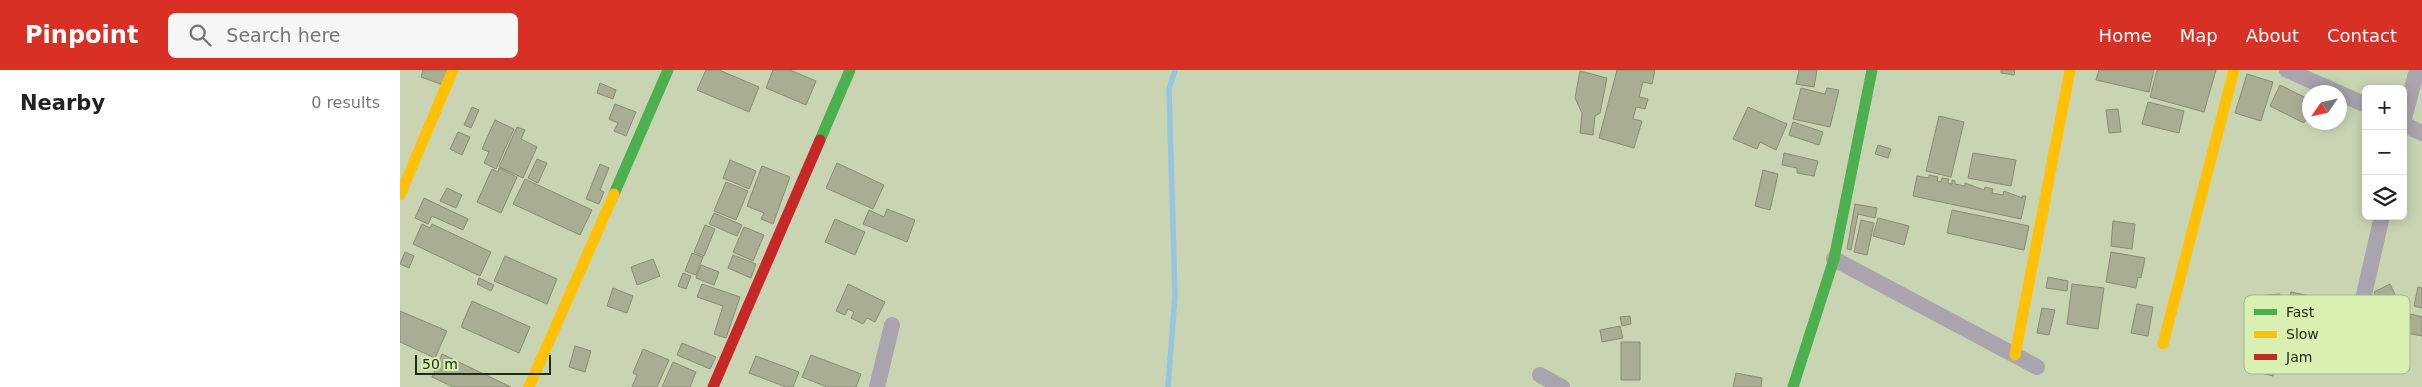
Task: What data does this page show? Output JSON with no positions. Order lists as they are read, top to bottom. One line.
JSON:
{"legend":["Fast","Slow","Jam"],"scale_bar":"50 m","north":"bottom left","page":{"header":"Pinpoint","search":"Search here","nav":["Home","Map","About","Contact"],"heading":["Nearby","0 results"],"map_buttons":["+","−"],"scale":"50 m"}}
